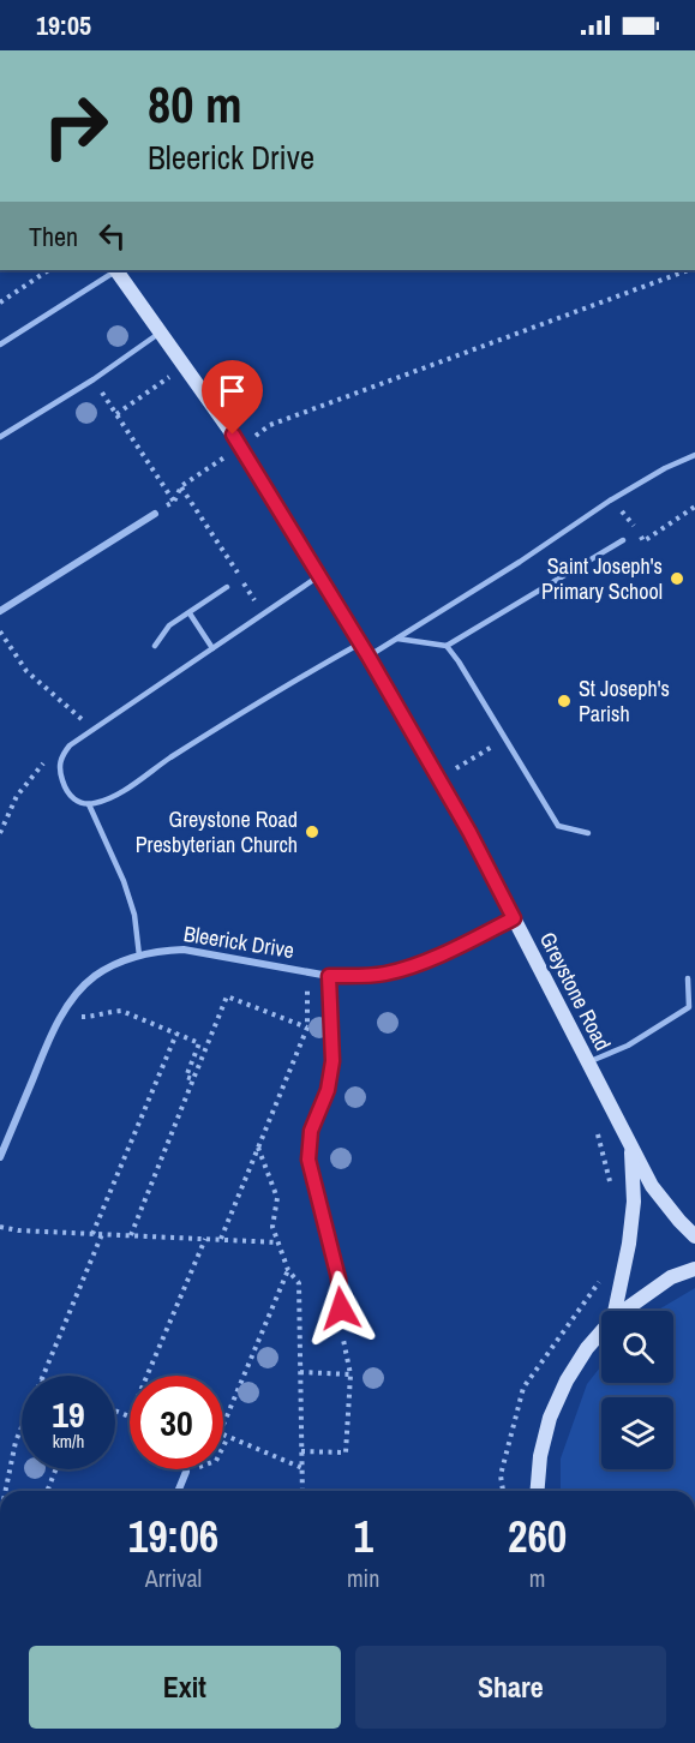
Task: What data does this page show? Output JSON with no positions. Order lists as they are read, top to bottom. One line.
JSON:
{"streets":{"main road":["Greystone Road"],"street":["Bleerick Drive"]},"crossings":[["Bleerick Drive","Greystone Road"]],"places":["Saint Joseph's Primary School","St Joseph's Parish","Greystone Road Presbyterian Church"],"page":{"status":"19:05","turn":["80 m","Bleerick Drive"],"then":"Then","speed":"19 km/h","limit":"30","eta":["19:06","Arrival","1","min","260","m"],"buttons":["Exit","Share"]}}
